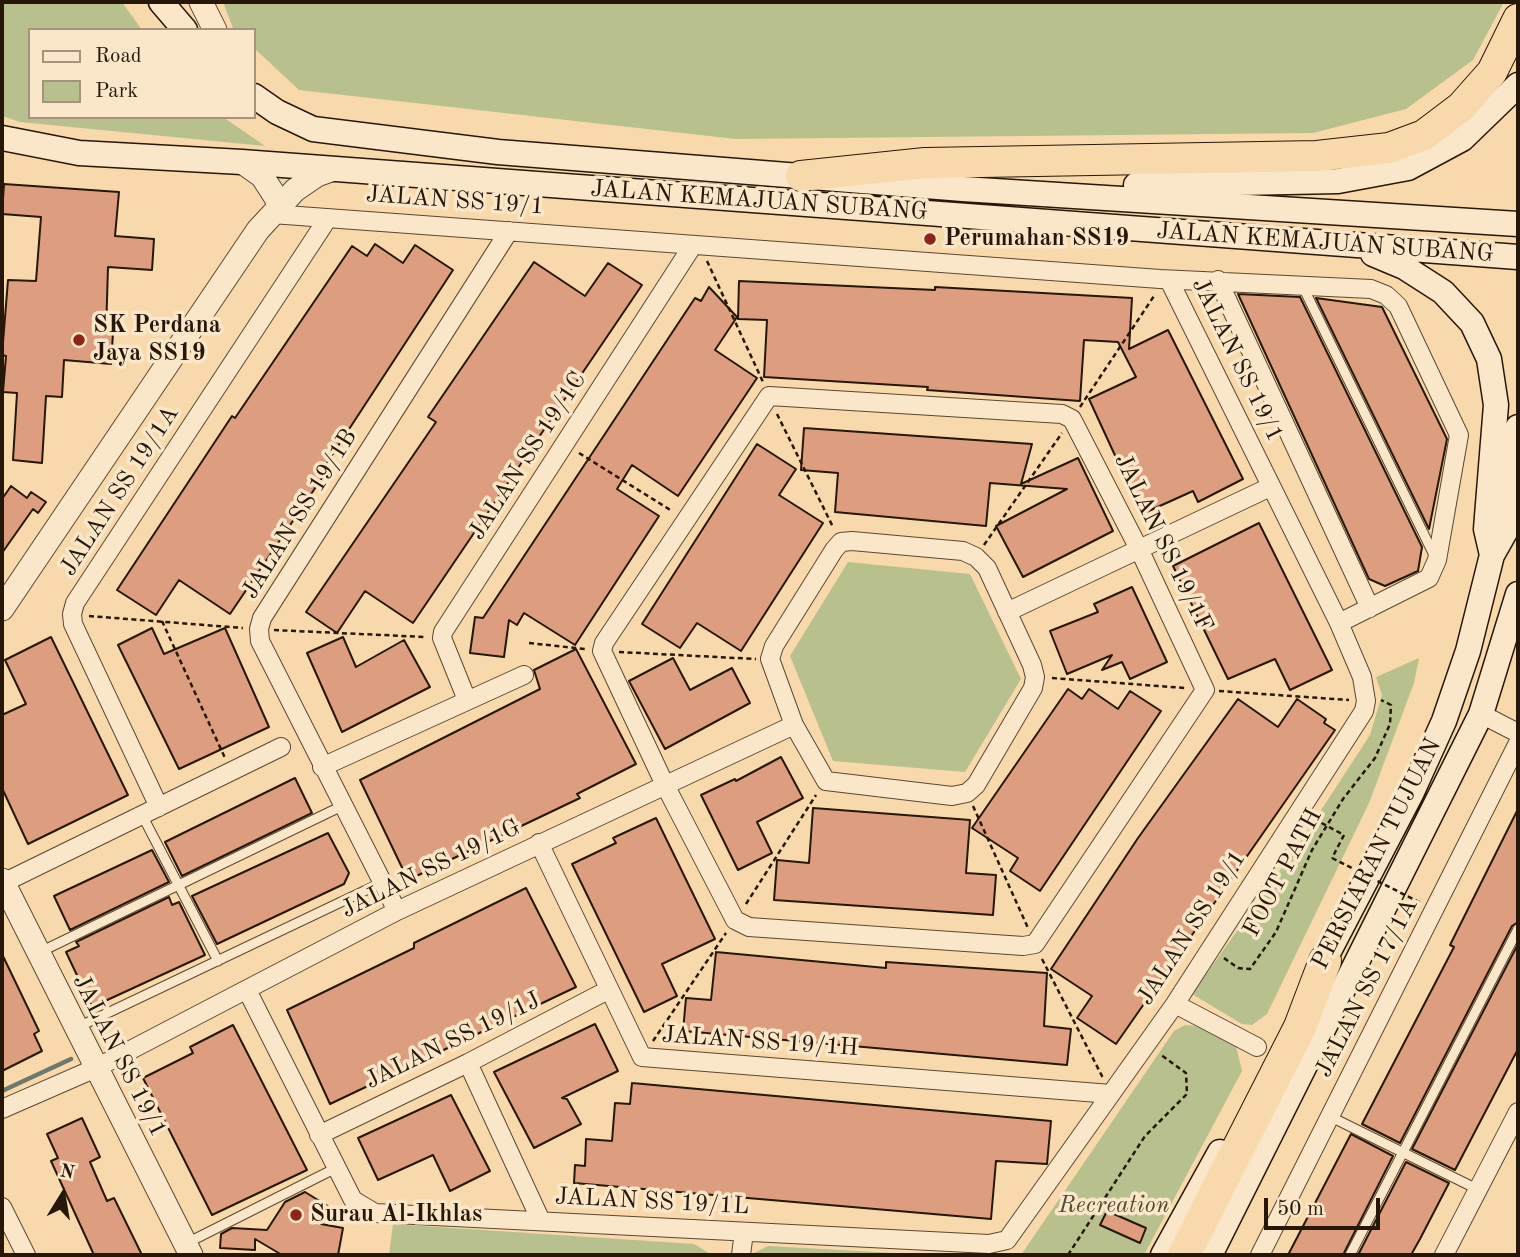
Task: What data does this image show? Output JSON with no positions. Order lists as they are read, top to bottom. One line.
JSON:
{"streets":{"main road":["JALAN KEMAJUAN SUBANG","PERSIARAN TUJUAN"],"street":["JALAN SS 19/1","JALAN SS 19/1C","JALAN SS 19/1A","JALAN SS 19/1B","JALAN SS 19/1F","JALAN SS 19/1G","JALAN SS 17/1A","JALAN SS 19/1J","JALAN SS 19/1H","JALAN SS 19/1L"],"path":["FOOT PATH"]},"crossings":[["JALAN SS 19/1","JALAN KEMAJUAN SUBANG"],["JALAN SS 19/1","JALAN SS 19/1C"],["JALAN SS 19/1","JALAN SS 19/1A"],["JALAN SS 19/1","JALAN SS 19/1B"],["JALAN SS 19/1","JALAN SS 19/1G"],["JALAN SS 19/1","FOOT PATH"],["JALAN SS 19/1","JALAN SS 19/1H"],["JALAN SS 19/1","JALAN SS 19/1L"],["JALAN SS 19/1B","JALAN SS 19/1G"],["JALAN SS 19/1F","JALAN SS 19/1G"],["JALAN SS 19/1G","JALAN SS 19/1H"],["JALAN SS 19/1G","JALAN SS 19/1L"],["JALAN SS 19/1J","JALAN SS 19/1H"],["JALAN SS 19/1J","JALAN SS 19/1L"],["JALAN SS 19/1H","JALAN SS 19/1L"]],"parks":["Recreation"],"places":["Perumahan SS19","SK Perdana Jaya SS19","Surau Al-Ikhlas"],"legend":["Road","Park"],"scale_bar":"50 m","north":"top"}
